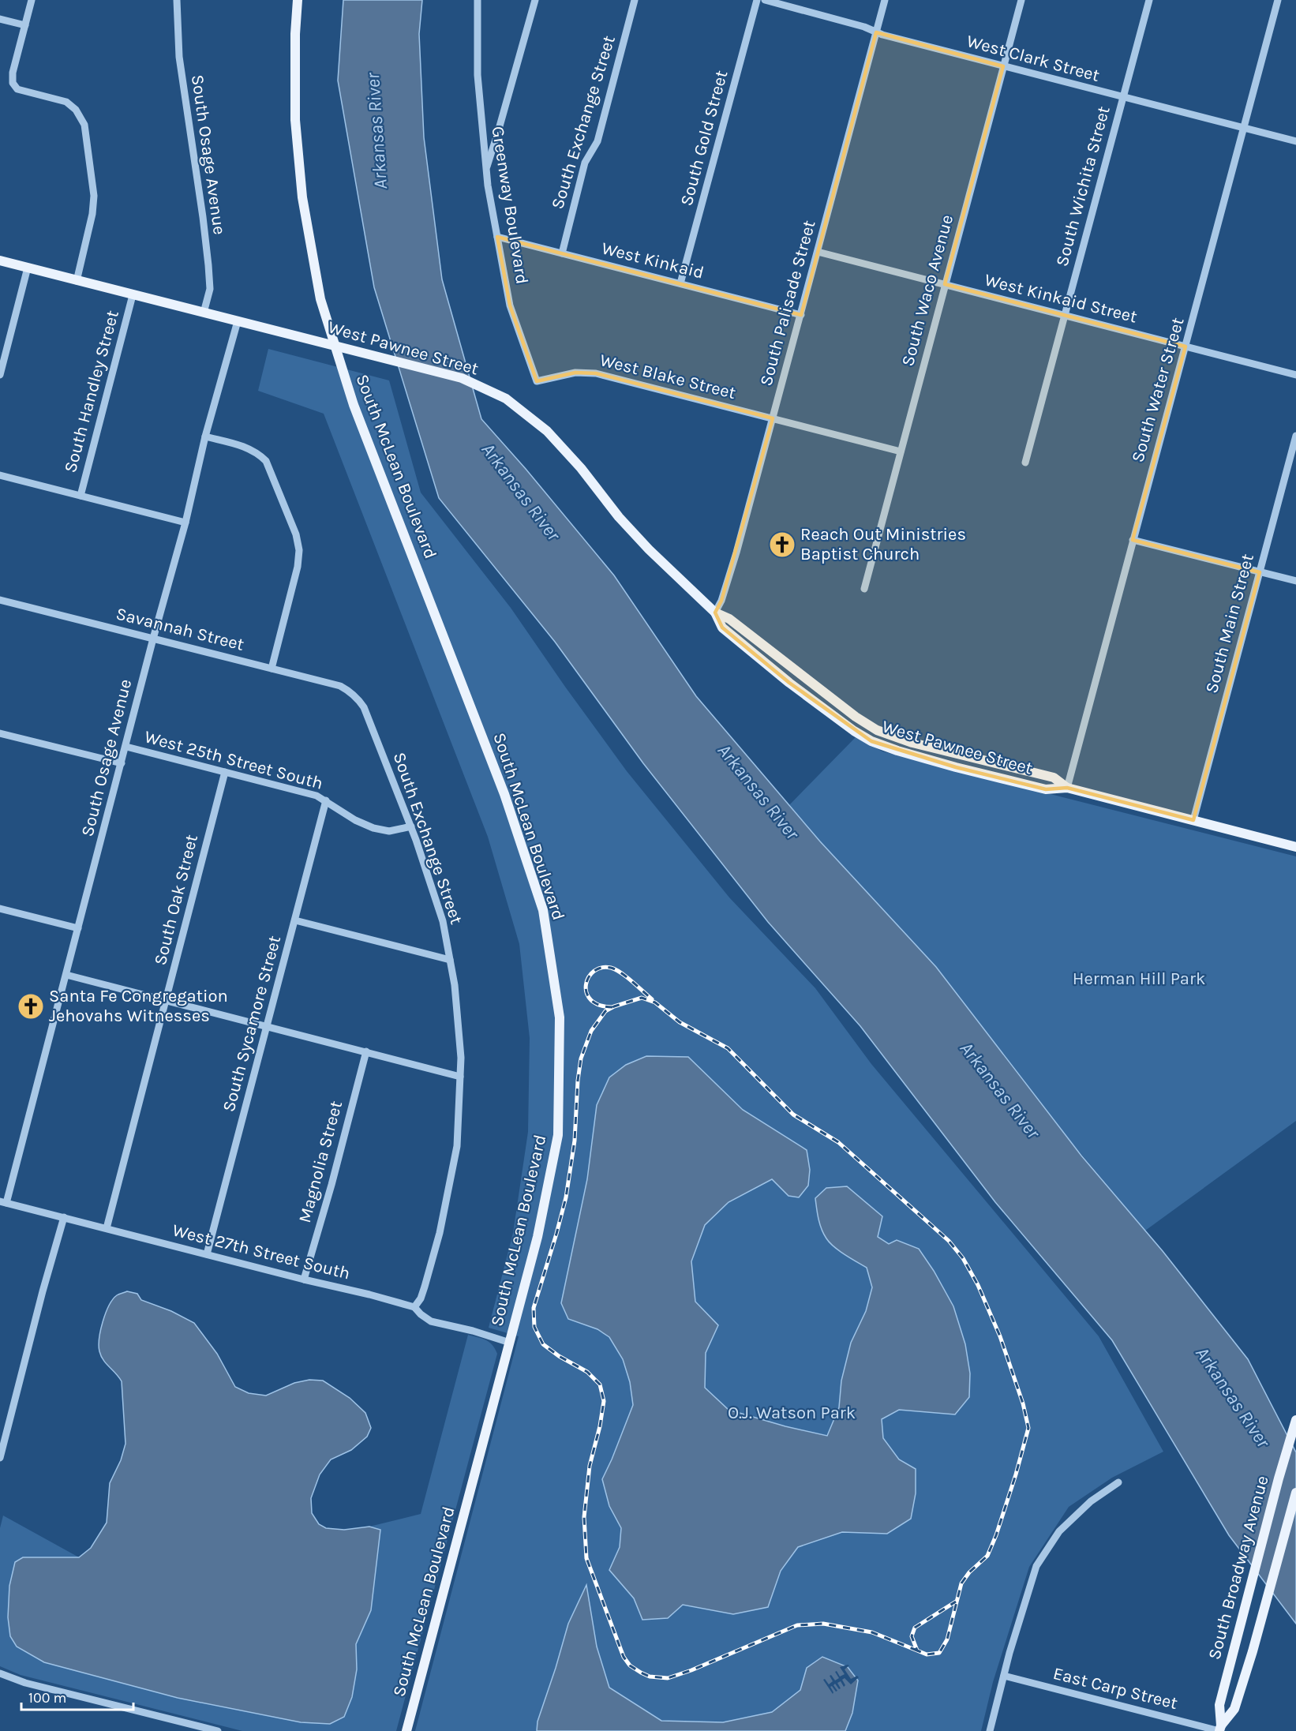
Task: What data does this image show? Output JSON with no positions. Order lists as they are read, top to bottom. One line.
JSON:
{"streets":{"main road":["West Pawnee Street","South McLean Boulevard","South Broadway Avenue"],"street":["West Clark Street","South Exchange Street","South Gold Street","South Osage Avenue","South Wichita Street","Greenway Boulevard","West Kinkaid","South Waco Avenue","West Kinkaid Street","South Palisade Street","West Blake Street","South Water Street","South Handley Street","South Main Street","Savannah Street","West 25th Street South","South Oak Street","South Sycamore Street","Magnolia Street","West 27th Street South","East Carp Street"]},"crossings":[["West Clark Street","South Wichita Street"],["West Clark Street","South Waco Avenue"],["West Clark Street","South Palisade Street"],["West Clark Street","South Water Street"],["South Exchange Street","West Kinkaid"],["South Exchange Street","Savannah Street"],["South Exchange Street","West 25th Street South"],["South Exchange Street","West 27th Street South"],["South Gold Street","West Kinkaid"],["South Osage Avenue","West Pawnee Street"],["South Osage Avenue","Savannah Street"],["South Osage Avenue","West 25th Street South"],["South Osage Avenue","West 27th Street South"],["South Wichita Street","West Kinkaid Street"],["Greenway Boulevard","West Kinkaid"],["Greenway Boulevard","West Blake Street"],["West Kinkaid","South Palisade Street"],["South Waco Avenue","West Kinkaid Street"],["South Waco Avenue","West Blake Street"],["West Kinkaid Street","South Palisade Street"],["West Kinkaid Street","South Water Street"],["South Palisade Street","West Pawnee Street"],["South Palisade Street","West Blake Street"],["West Pawnee Street","South Water Street"],["West Pawnee Street","South Handley Street"],["West Pawnee Street","South McLean Boulevard"],["West Pawnee Street","South Main Street"],["South McLean Boulevard","West 27th Street South"],["West 25th Street South","South Oak Street"],["West 25th Street South","South Sycamore Street"],["South Oak Street","West 27th Street South"],["South Sycamore Street","West 27th Street South"],["Magnolia Street","West 27th Street South"],["South Broadway Avenue","East Carp Street"]],"water":["Arkansas River"],"parks":["Herman Hill Park","O.J. Watson Park"],"places":{"church":["Reach Out Ministries Baptist Church","Santa Fe Congregation Jehovahs Witnesses"]},"scale_bar":"100 m"}
